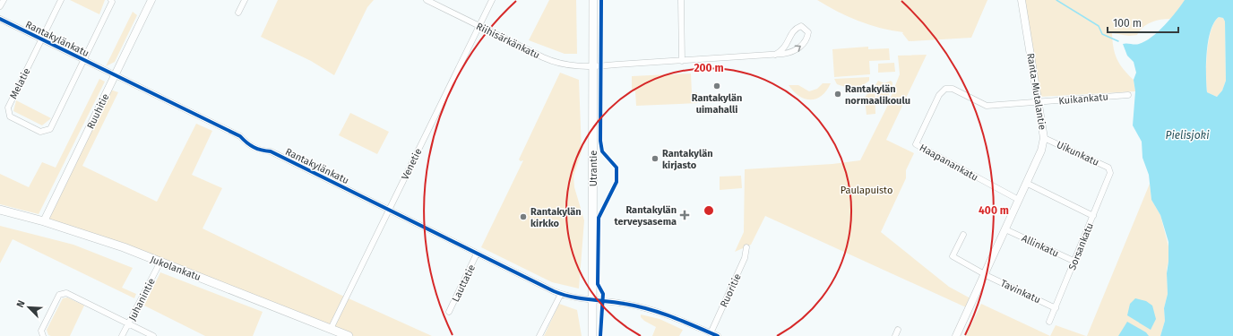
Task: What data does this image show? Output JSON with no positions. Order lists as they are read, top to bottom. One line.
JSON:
{"streets":{"main road":["Utrantie","Jukolankatu"],"street":["Rantakylänkatu","Riihisärkänkatu","Melatie","Ranta-Mutalantie","Kuikankatu","Ruuhitie","Uikunkatu","Haapanankatu","Venetie","Allinkatu","Sorsankatu","Lauttatie","Ruoritie","Tavinkatu","Juhanintie"]},"crossings":[["Rantakylänkatu","Melatie"],["Rantakylänkatu","Ruuhitie"],["Rantakylänkatu","Venetie"],["Rantakylänkatu","Utrantie"],["Rantakylänkatu","Lauttatie"],["Rantakylänkatu","Ruoritie"],["Riihisärkänkatu","Venetie"],["Riihisärkänkatu","Utrantie"],["Ranta-Mutalantie","Kuikankatu"],["Ranta-Mutalantie","Uikunkatu"],["Ranta-Mutalantie","Haapanankatu"],["Ranta-Mutalantie","Allinkatu"],["Ranta-Mutalantie","Tavinkatu"],["Kuikankatu","Haapanankatu"],["Ruuhitie","Jukolankatu"],["Uikunkatu","Sorsankatu"],["Venetie","Jukolankatu"],["Allinkatu","Sorsankatu"],["Sorsankatu","Tavinkatu"],["Jukolankatu","Juhanintie"]],"water":["Pielisjoki"],"parks":["Paulapuisto"],"places":{"other":["Rantakylän uimahalli","Rantakylän normaalikoulu","Rantakylän kirjasto","Rantakylän kirkko"],"health":["Rantakylän terveysasema"]},"scale_bar":"100 m","north":"top left","rings":["200 m","400 m"]}
